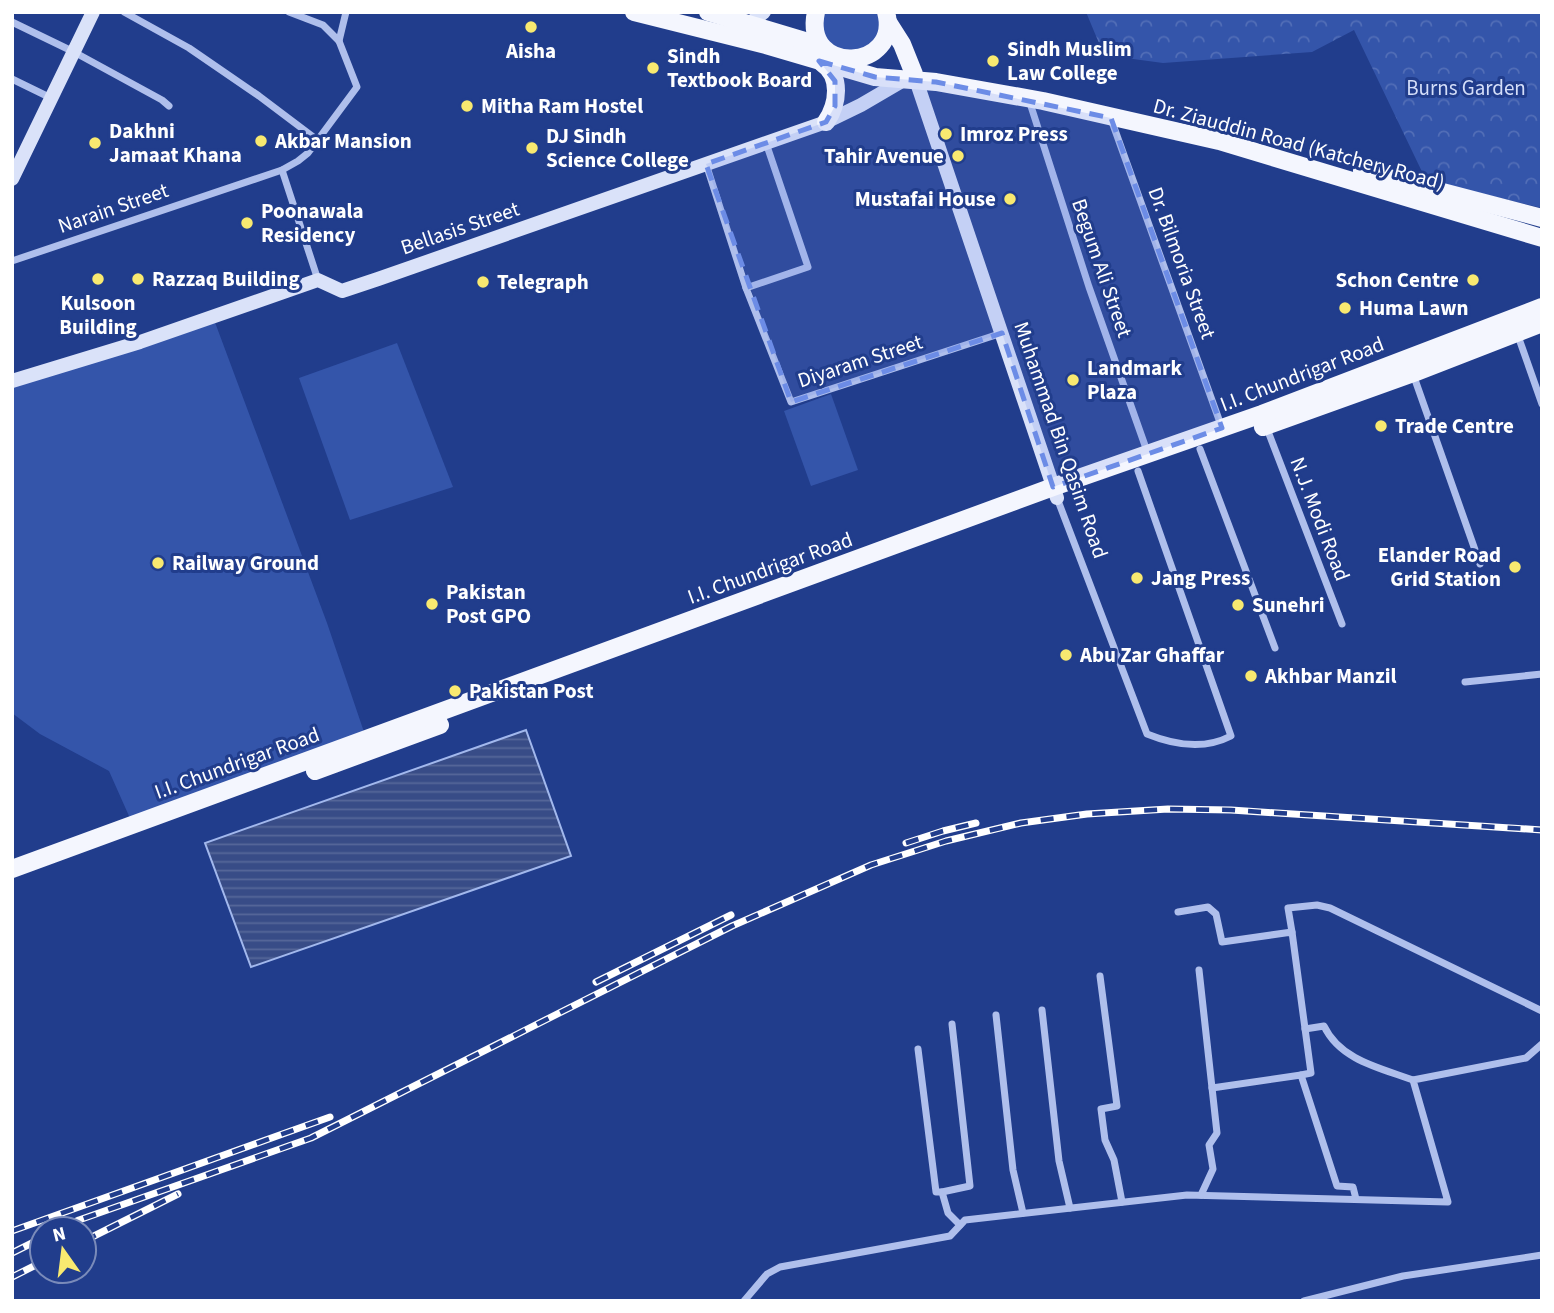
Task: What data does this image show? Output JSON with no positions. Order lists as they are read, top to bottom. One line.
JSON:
{"streets":{"main road":["Dr. Ziauddin Road (Katchery Road)","I.I. Chundrigar Road"],"street":["Narain Street","Bellasis Street","Dr. Bilmoria Street","Begum Ali Street","Diyaram Street","Muhammad Bin Qasim Road","N.J. Modi Road"]},"crossings":[["Dr. Ziauddin Road (Katchery Road)","Bellasis Street"],["Dr. Ziauddin Road (Katchery Road)","Dr. Bilmoria Street"],["Dr. Ziauddin Road (Katchery Road)","Begum Ali Street"],["Dr. Ziauddin Road (Katchery Road)","Muhammad Bin Qasim Road"],["Bellasis Street","Muhammad Bin Qasim Road"],["Dr. Bilmoria Street","I.I. Chundrigar Road"],["Begum Ali Street","I.I. Chundrigar Road"],["Diyaram Street","Muhammad Bin Qasim Road"],["I.I. Chundrigar Road","Muhammad Bin Qasim Road"],["I.I. Chundrigar Road","N.J. Modi Road"]],"parks":["Burns Garden"],"places":["Aisha","Sindh Muslim Law College","Sindh Textbook Board","Mitha Ram Hostel","Imroz Press","Akbar Mansion","Dakhni Jamaat Khana","DJ Sindh Science College","Tahir Avenue","Mustafai House","Poonawala Residency","Kulsoon Building","Razzaq Building","Schon Centre","Telegraph","Huma Lawn","Landmark Plaza","Trade Centre","Railway Ground","Elander Road Grid Station","Jang Press","Pakistan Post GPO","Sunehri","Abu Zar Ghaffar","Akhbar Manzil","Pakistan Post"],"north":"top"}
